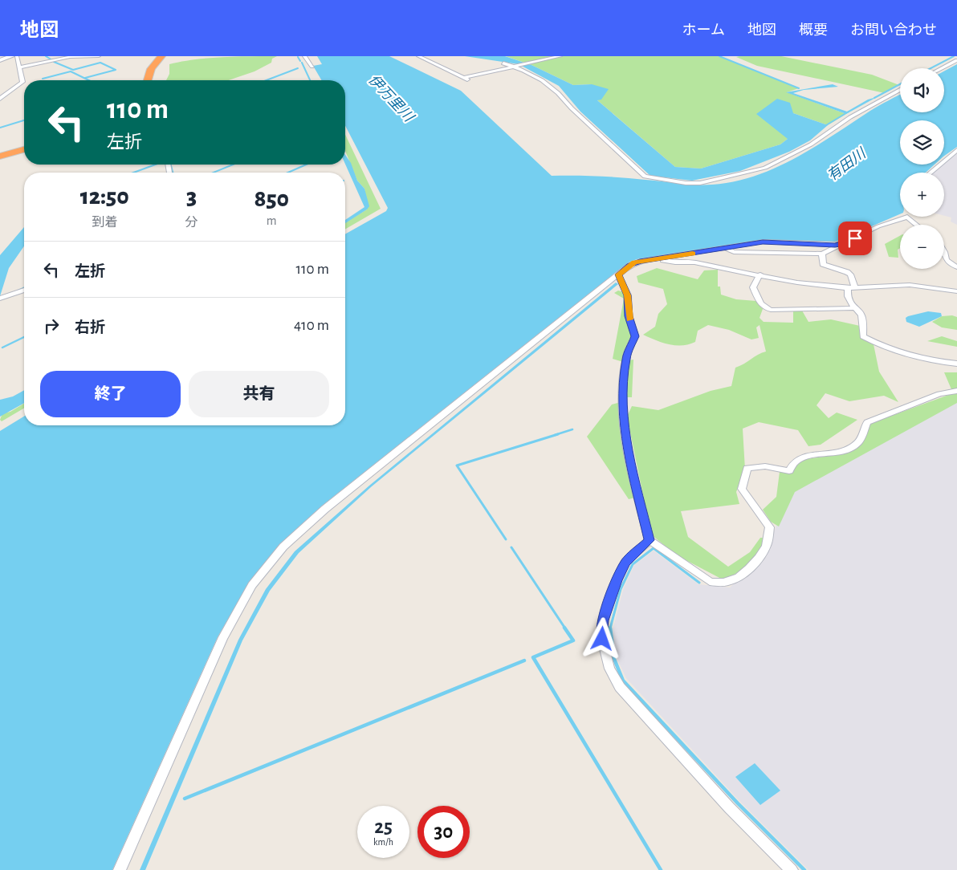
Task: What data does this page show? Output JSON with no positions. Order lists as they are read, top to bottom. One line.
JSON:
{"water":["伊万里川","有田川"],"page":{"header":"地図","nav":["ホーム","地図","概要","お問い合わせ"],"map_buttons":["+","−"],"turn":["110 m","左折"],"eta":["12:50","到着","3","分","850","m"],"list":[{"name":"左折","value":"110 m"},{"name":"右折","value":"410 m"}],"buttons":["終了","共有"],"speed":"25 km/h","limit":"30"}}
